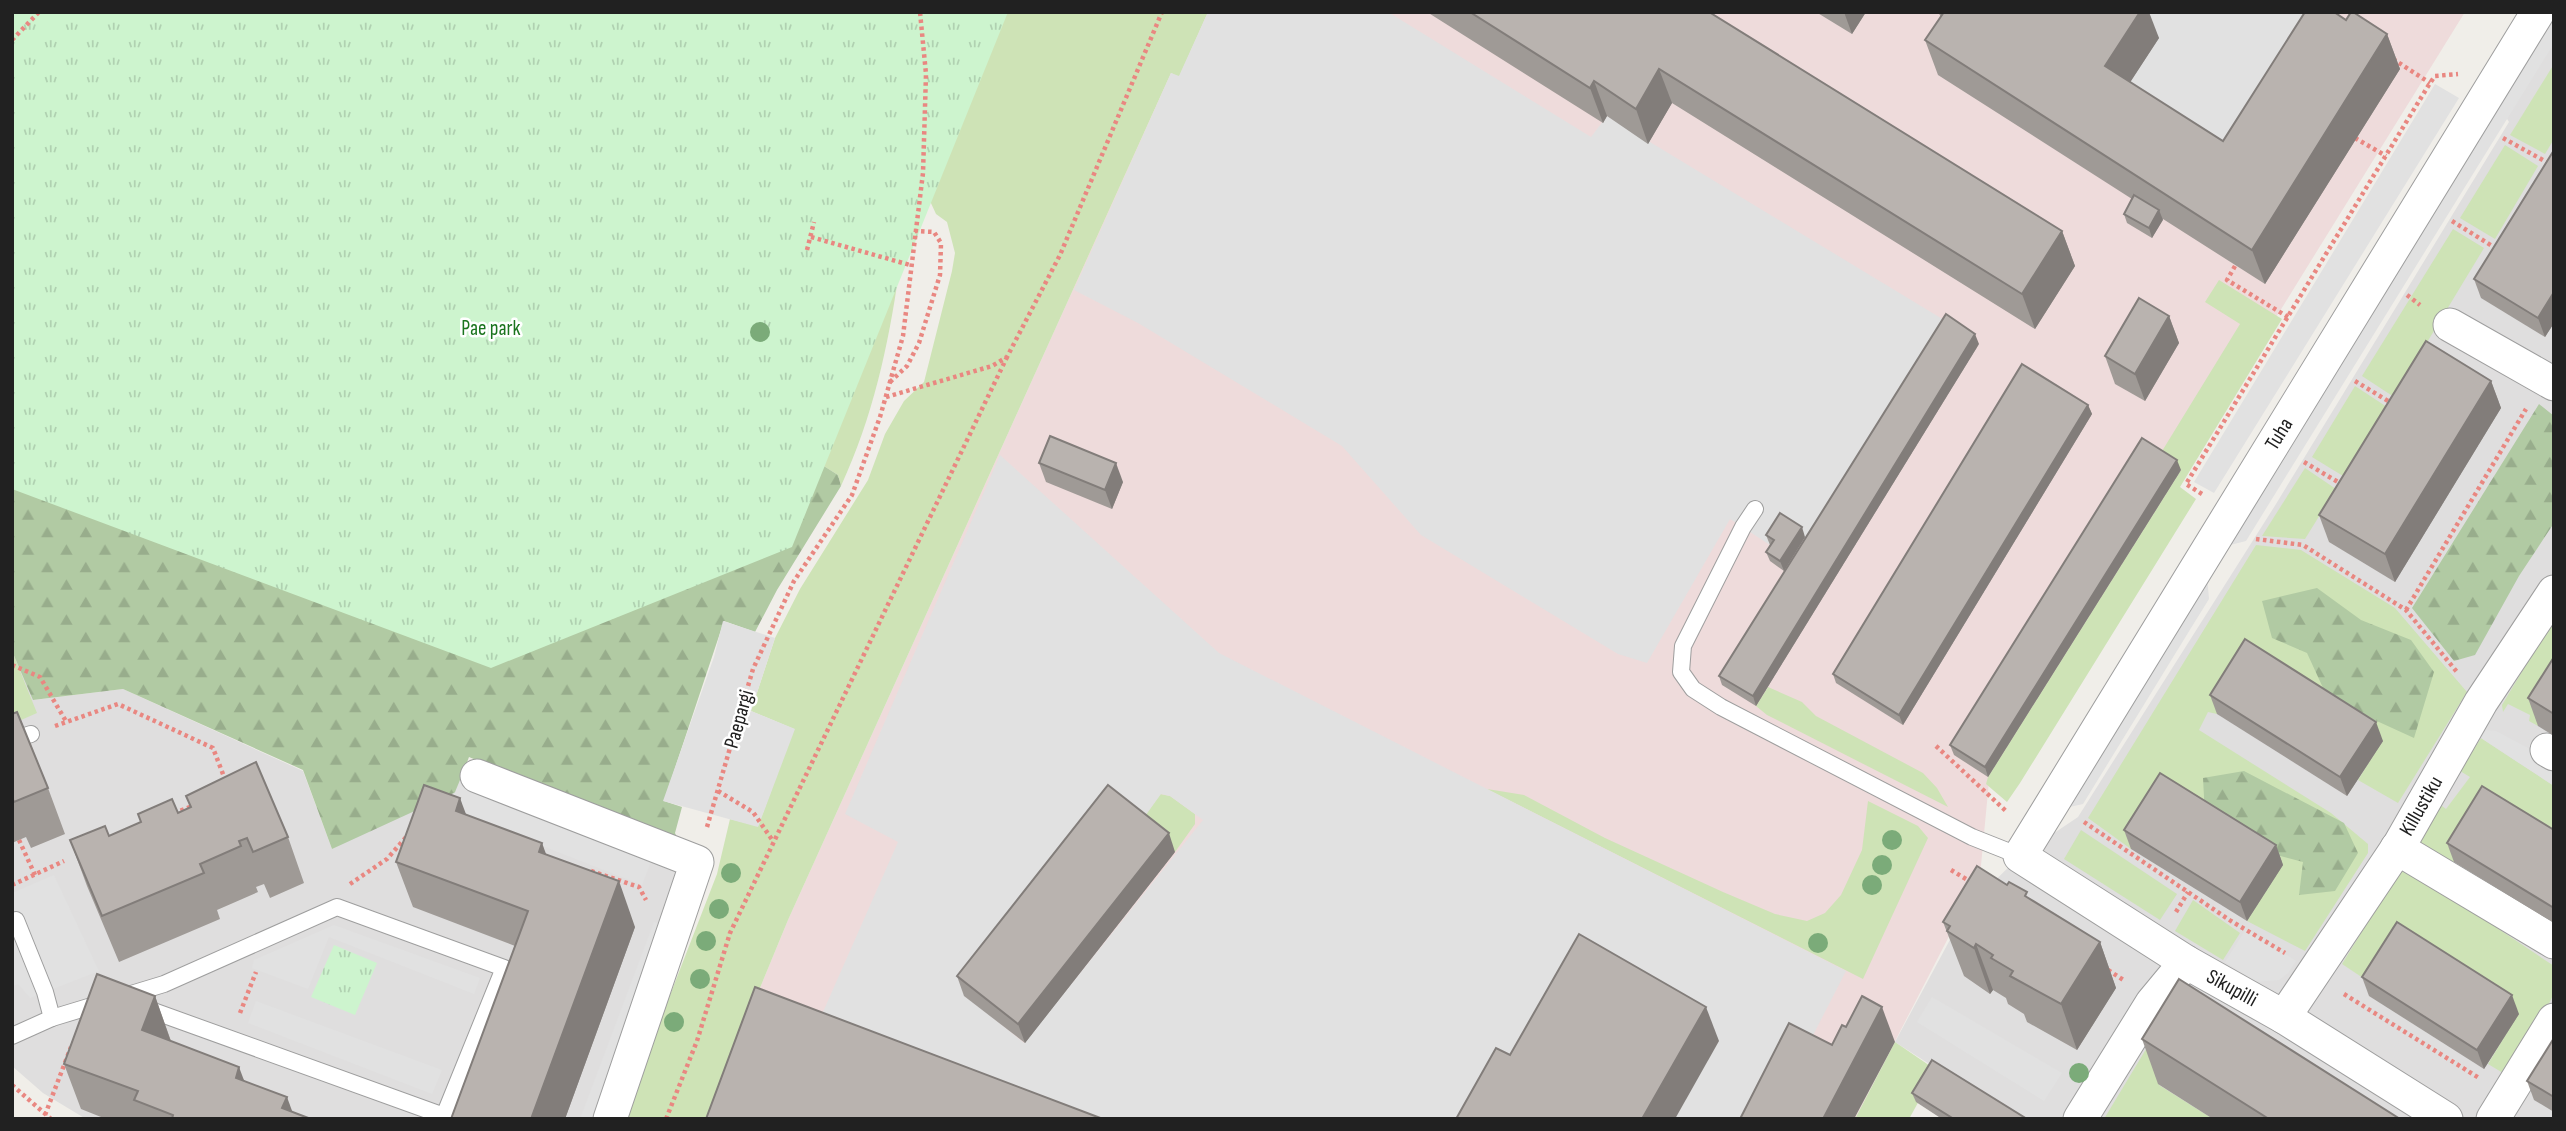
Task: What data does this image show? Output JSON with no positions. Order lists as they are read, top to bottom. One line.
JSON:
{"streets":{"street":["Tuha","Killustiku","Sikupilli"],"path":["Paepargi"]},"crossings":[["Tuha","Sikupilli"],["Killustiku","Sikupilli"]],"parks":["Pae park"]}
